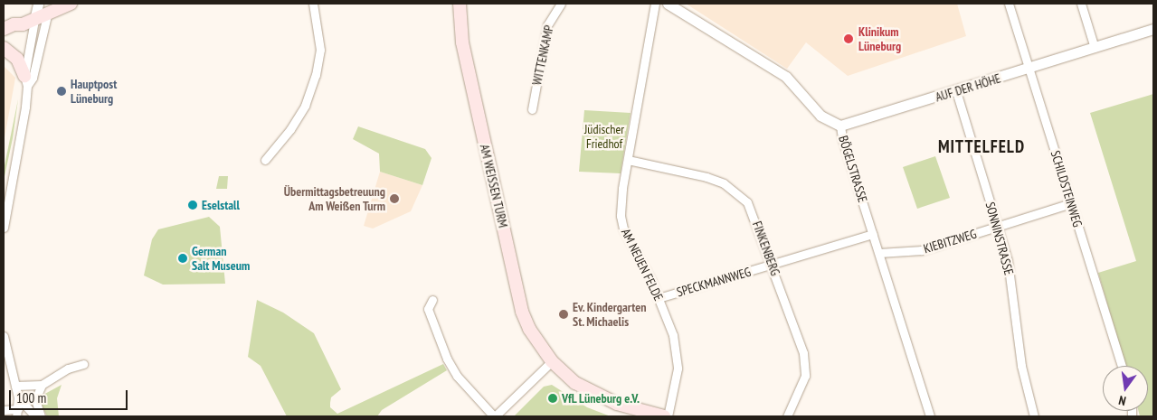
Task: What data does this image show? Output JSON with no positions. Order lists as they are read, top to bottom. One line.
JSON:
{"streets":{"main road":["AM WEISSEN TURM"],"street":["WITTENKAMP","AUF DER HÖHE","BÖGELSTRASSE","SCHILDSTEINWEG","SONNINSTRASSE","KIEBITZWEG","FINKENBERG","AM NEUEN FELDE","SPECKMANNWEG"]},"crossings":[["AUF DER HÖHE","BÖGELSTRASSE"],["AUF DER HÖHE","SCHILDSTEINWEG"],["AUF DER HÖHE","SONNINSTRASSE"],["BÖGELSTRASSE","KIEBITZWEG"],["BÖGELSTRASSE","SPECKMANNWEG"],["AM WEISSEN TURM","AM NEUEN FELDE"],["SCHILDSTEINWEG","KIEBITZWEG"],["SONNINSTRASSE","KIEBITZWEG"],["FINKENBERG","AM NEUEN FELDE"],["FINKENBERG","SPECKMANNWEG"],["AM NEUEN FELDE","SPECKMANNWEG"]],"districts":["MITTELFELD"],"parks":["Jüdischer Friedhof"],"places":["Klinikum Lüneburg","Hauptpost Lüneburg","Übermittagsbetreuung Am Weißen Turm","Eselstall","German Salt Museum","Ev. Kindergarten St. Michaelis","VfL Lüneburg e.V."],"scale_bar":"100 m","north":"bottom"}
